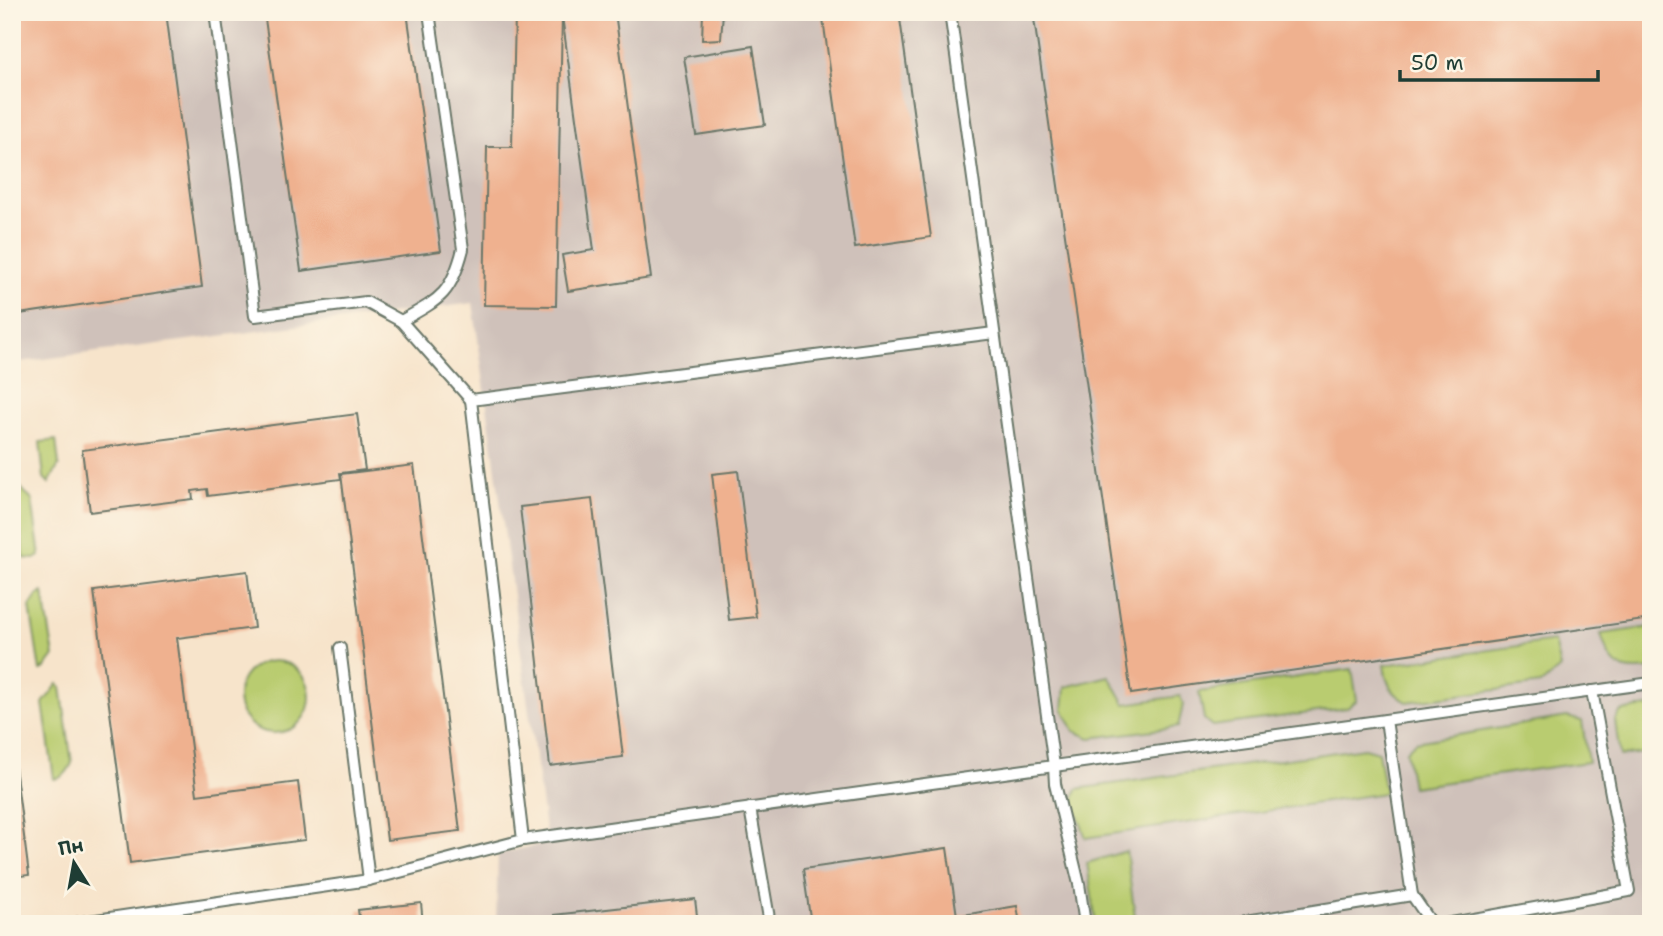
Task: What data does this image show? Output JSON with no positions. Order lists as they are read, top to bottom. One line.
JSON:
{"scale_bar":"50 m","north":"top"}
